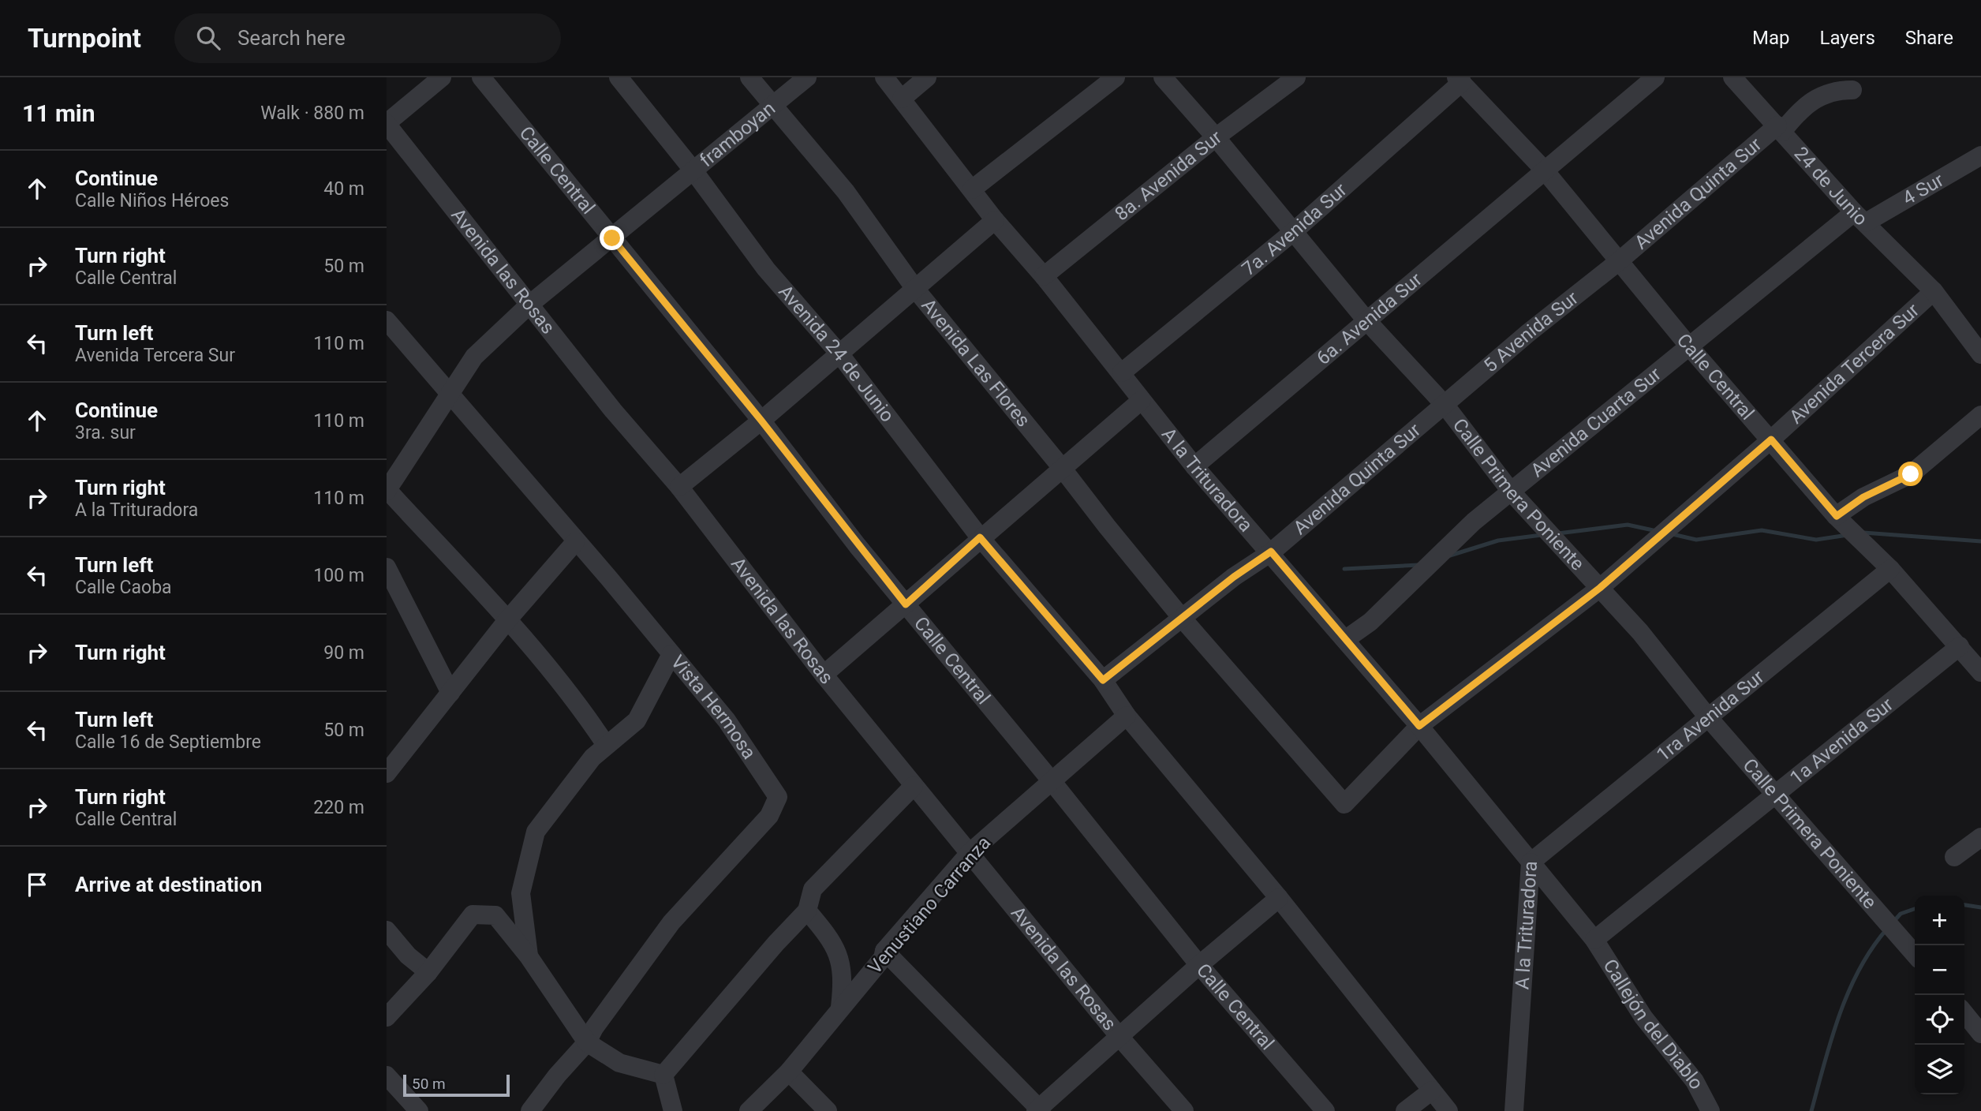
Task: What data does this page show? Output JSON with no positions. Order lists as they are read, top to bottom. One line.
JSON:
{"streets":{"street":["framboyan","Calle Central","8a. Avenida Sur","24 de Junio","4 Sur","Avenida Quinta Sur","7a. Avenida Sur","Avenida las Rosas","6a. Avenida Sur","5 Avenida Sur","Avenida 24 de Junio","Avenida Las Flores","Avenida Tercera Sur","Avenida Cuarta Sur","A la Trituradora","Calle Primera Poniente","Vista Hermosa","1ra Avenida Sur","1a Avenida Sur","Venustiano Carranza","Callejón del Diablo"]},"crossings":[["framboyan","Calle Central"],["framboyan","Avenida las Rosas"],["framboyan","Avenida 24 de Junio"],["framboyan","Avenida Las Flores"],["framboyan","Vista Hermosa"],["Calle Central","Avenida Quinta Sur"],["Calle Central","7a. Avenida Sur"],["Calle Central","6a. Avenida Sur"],["Calle Central","5 Avenida Sur"],["Calle Central","Avenida Tercera Sur"],["Calle Central","Avenida Cuarta Sur"],["Calle Central","1ra Avenida Sur"],["Calle Central","1a Avenida Sur"],["Calle Central","Venustiano Carranza"],["8a. Avenida Sur","A la Trituradora"],["8a. Avenida Sur","Calle Primera Poniente"],["24 de Junio","4 Sur"],["24 de Junio","Avenida Quinta Sur"],["24 de Junio","Avenida Tercera Sur"],["24 de Junio","Avenida Cuarta Sur"],["4 Sur","Avenida Cuarta Sur"],["Avenida Quinta Sur","5 Avenida Sur"],["Avenida Quinta Sur","Avenida 24 de Junio"],["Avenida Quinta Sur","Avenida Las Flores"],["Avenida Quinta Sur","A la Trituradora"],["Avenida Quinta Sur","Calle Primera Poniente"],["7a. Avenida Sur","A la Trituradora"],["7a. Avenida Sur","Calle Primera Poniente"],["Avenida las Rosas","Venustiano Carranza"],["6a. Avenida Sur","A la Trituradora"],["6a. Avenida Sur","Calle Primera Poniente"],["5 Avenida Sur","Calle Primera Poniente"],["Avenida 24 de Junio","Venustiano Carranza"],["Avenida Las Flores","Avenida Tercera Sur"],["Avenida Tercera Sur","A la Trituradora"],["Avenida Tercera Sur","Calle Primera Poniente"],["Avenida Cuarta Sur","A la Trituradora"],["Avenida Cuarta Sur","Calle Primera Poniente"],["A la Trituradora","1ra Avenida Sur"],["A la Trituradora","Callejón del Diablo"],["Calle Primera Poniente","1ra Avenida Sur"],["Calle Primera Poniente","1a Avenida Sur"],["1ra Avenida Sur","Callejón del Diablo"],["1a Avenida Sur","Callejón del Diablo"]],"scale_bar":"50 m","page":{"header":"Turnpoint","search":"Search here","nav":["Map","Layers","Share"],"heading":["11 min","Walk · 880 m"],"list":[["Continue","Calle Niños Héroes","40 m"],["Turn right","Calle Central","50 m"],["Turn left","Avenida Tercera Sur","110 m"],["Continue","3ra. sur","110 m"],["Turn right","A la Trituradora","110 m"],["Turn left","Calle Caoba","100 m"],["Turn right","90 m"],["Turn left","Calle 16 de Septiembre","50 m"],["Turn right","Calle Central","220 m"],"Arrive at destination"],"map_buttons":["+","−"],"scale":"50 m"}}
